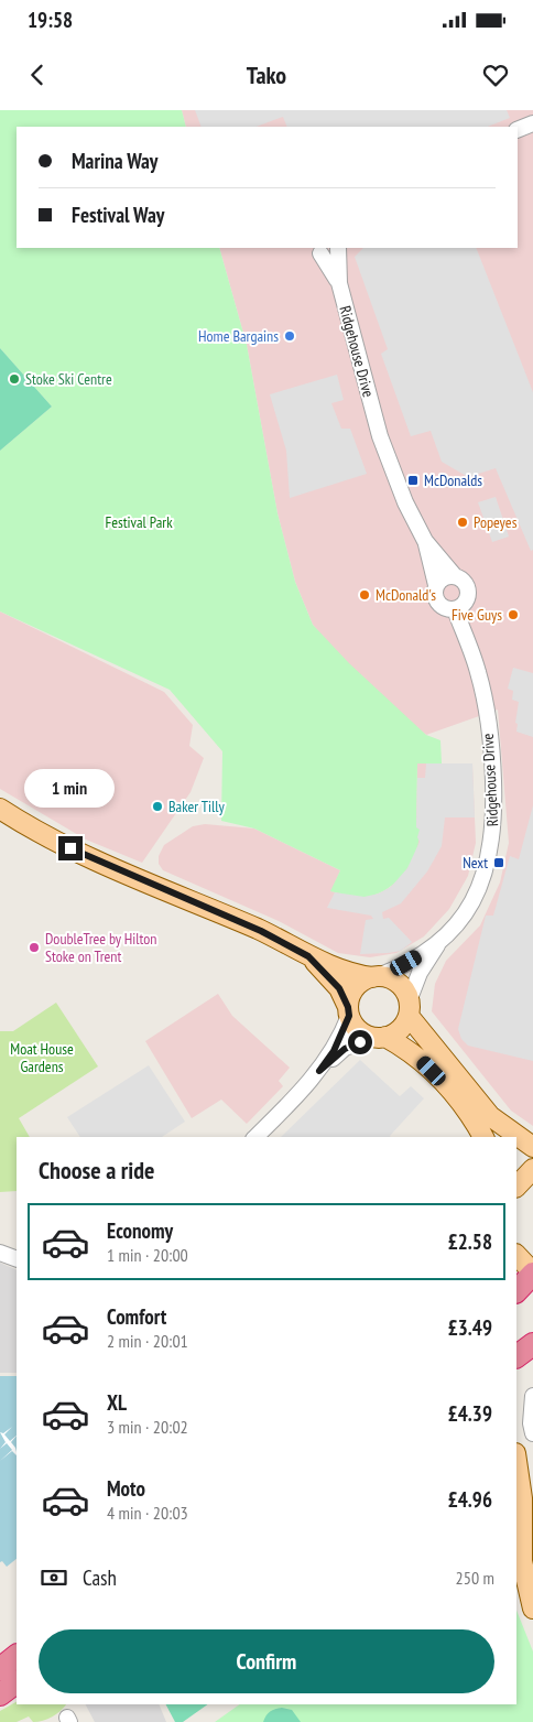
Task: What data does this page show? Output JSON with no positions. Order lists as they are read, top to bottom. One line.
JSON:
{"streets":{"street":["Ridgehouse Drive"]},"parks":["Festival Park","Moat House Gardens"],"places":{"other":["Home Bargains","Stoke Ski Centre","Popeyes","McDonald's","Five Guys","Baker Tilly","DoubleTree by Hilton Stoke on Trent"],"transit":["McDonalds","Next"]},"page":{"status":"19:58","header":"Tako","banner":["Marina Way","Festival Way"],"bubble":"1 min","heading":"Choose a ride","list":[{"name":"Economy","note":"1 min · 20:00","value":"£2.58"},{"name":"Comfort","note":"2 min · 20:01","value":"£3.49"},{"name":"XL","note":"3 min · 20:02","value":"£4.39"},{"name":"Moto","note":"4 min · 20:03","value":"£4.96"}],"pay":["Cash","250 m"],"buttons":"Confirm"}}
